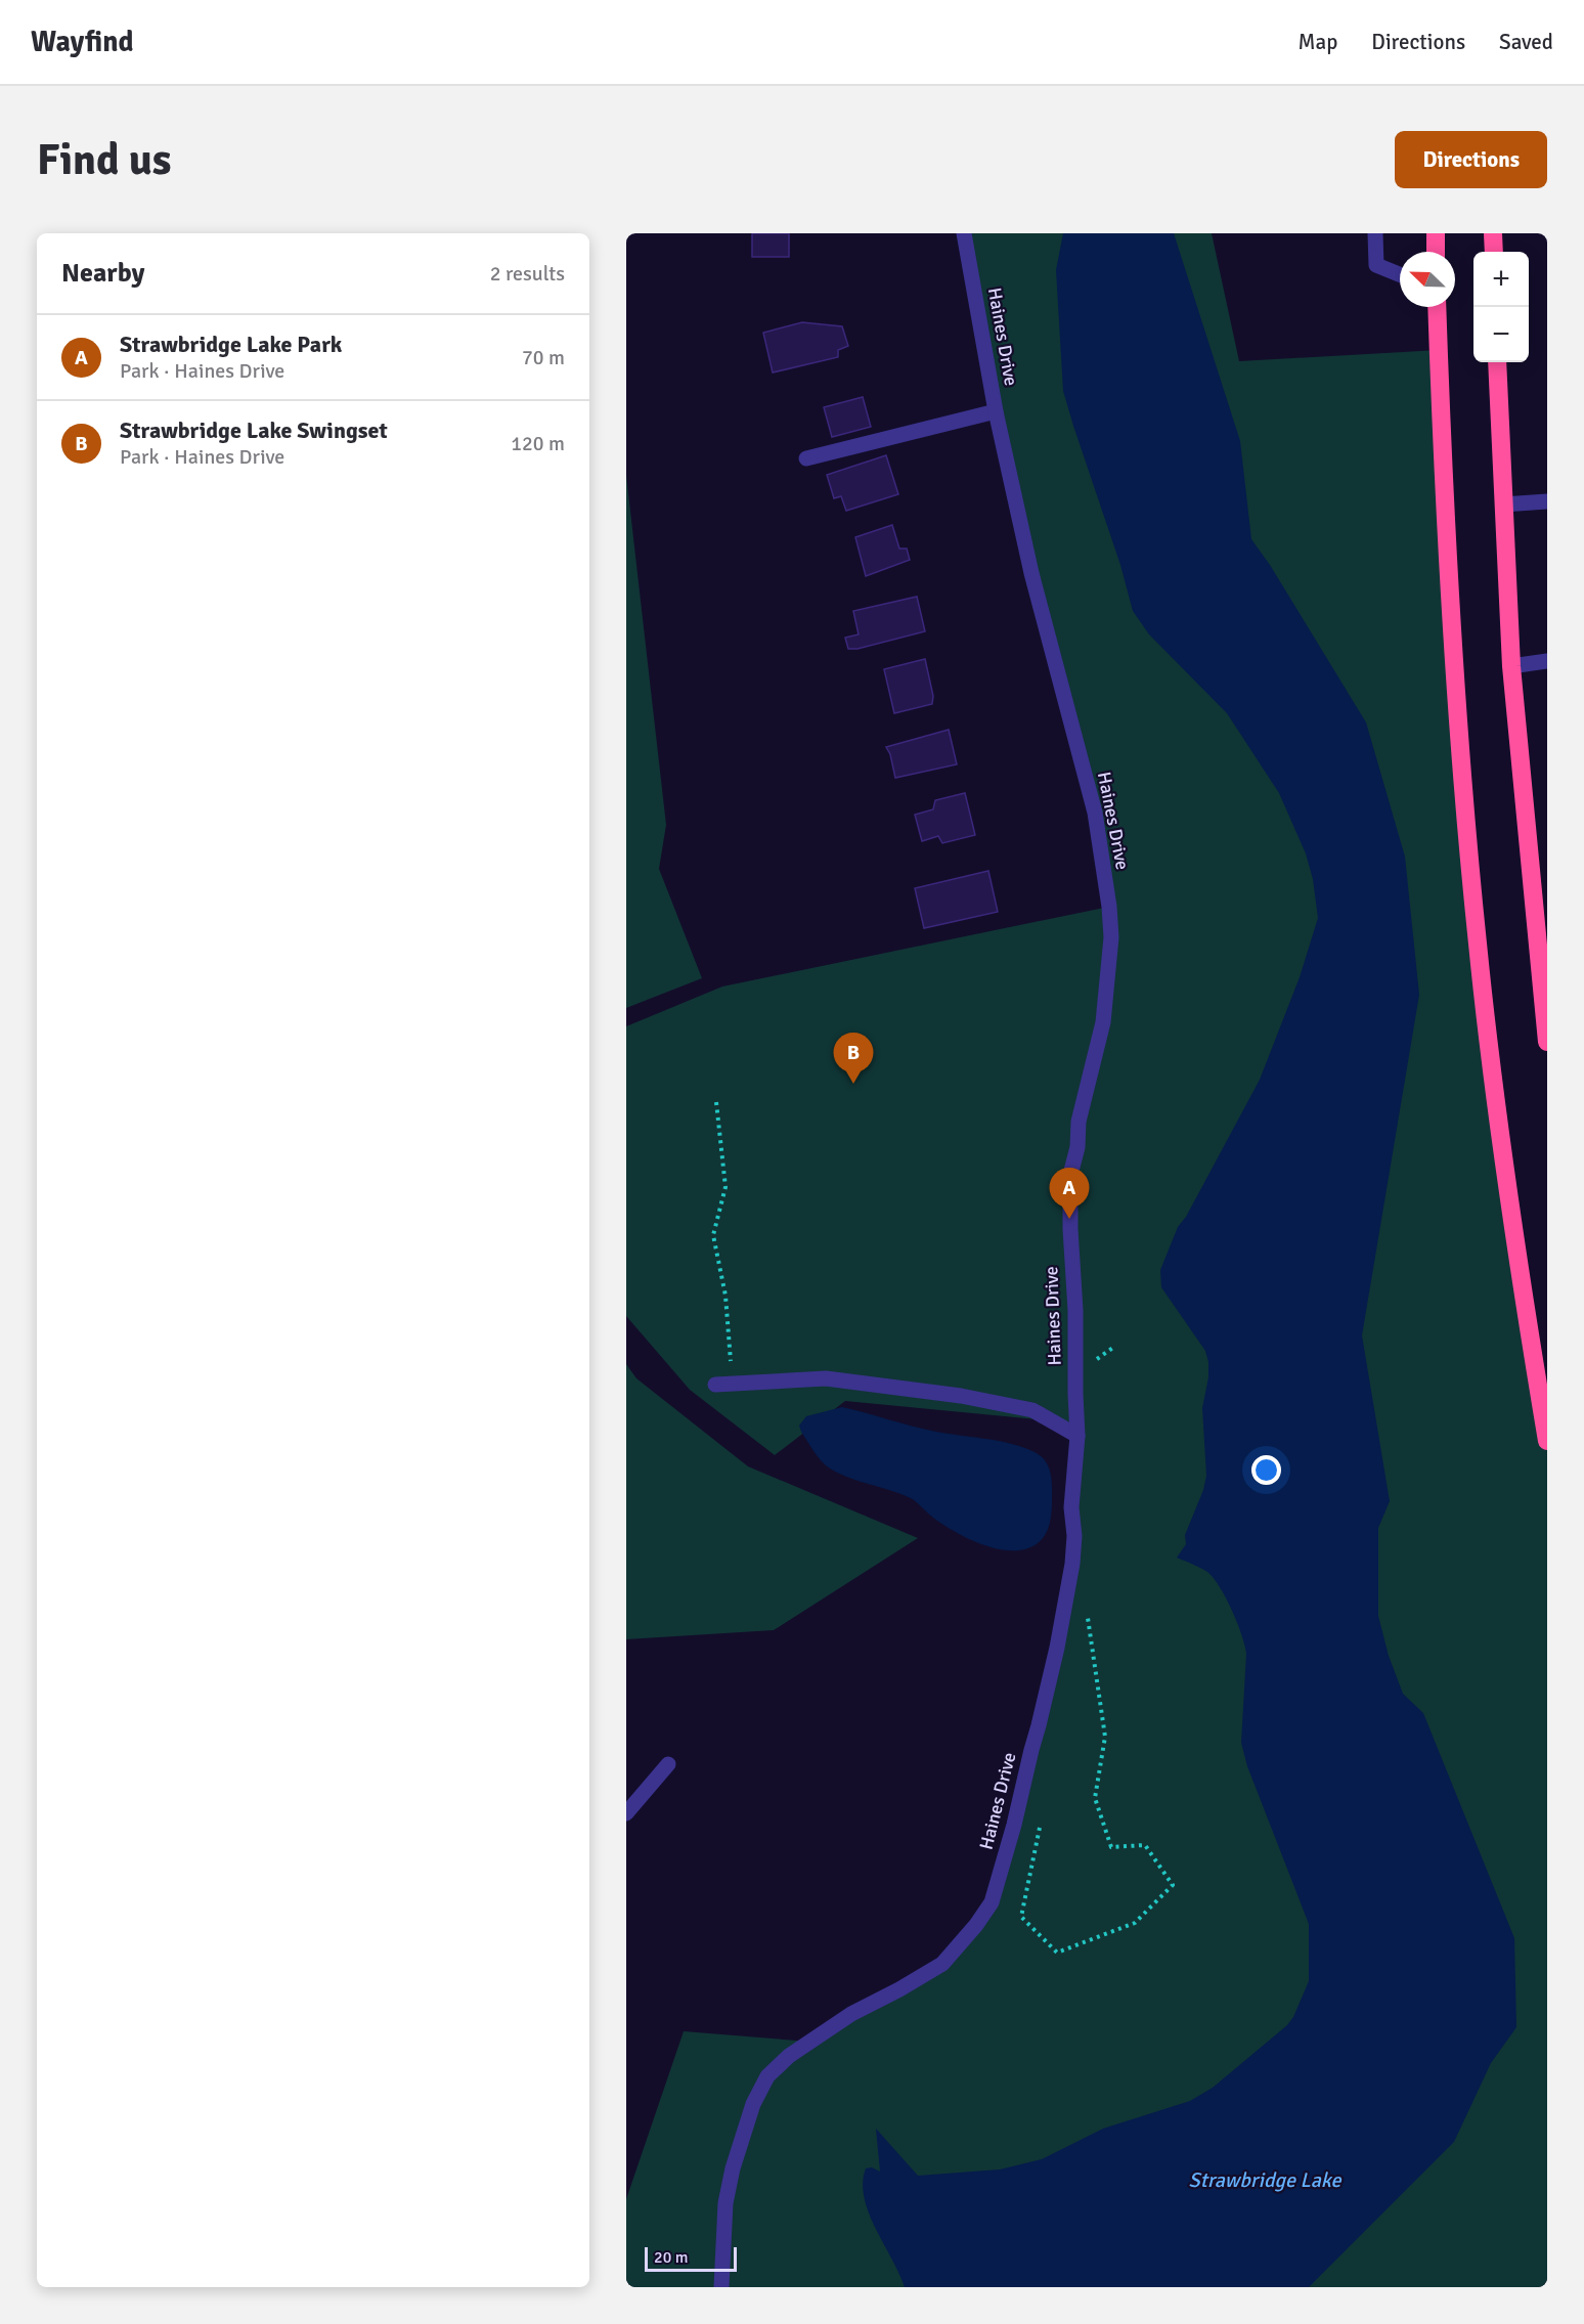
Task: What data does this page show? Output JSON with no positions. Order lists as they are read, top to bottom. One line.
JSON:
{"streets":{"street":["Haines Drive"]},"water":["Strawbridge Lake"],"scale_bar":"20 m","north":"top left","page":{"header":"Wayfind","nav":["Map","Directions","Saved"],"buttons":"Directions","title":"Find us","heading":["Nearby","2 results"],"map_buttons":["+","−"],"list":[{"mark":"A","name":"Strawbridge Lake Park","note":"Park · Haines Drive","value":"70 m"},{"mark":"B","name":"Strawbridge Lake Swingset","note":"Park · Haines Drive","value":"120 m"}],"pins":["B","A"],"scale":"20 m"}}
